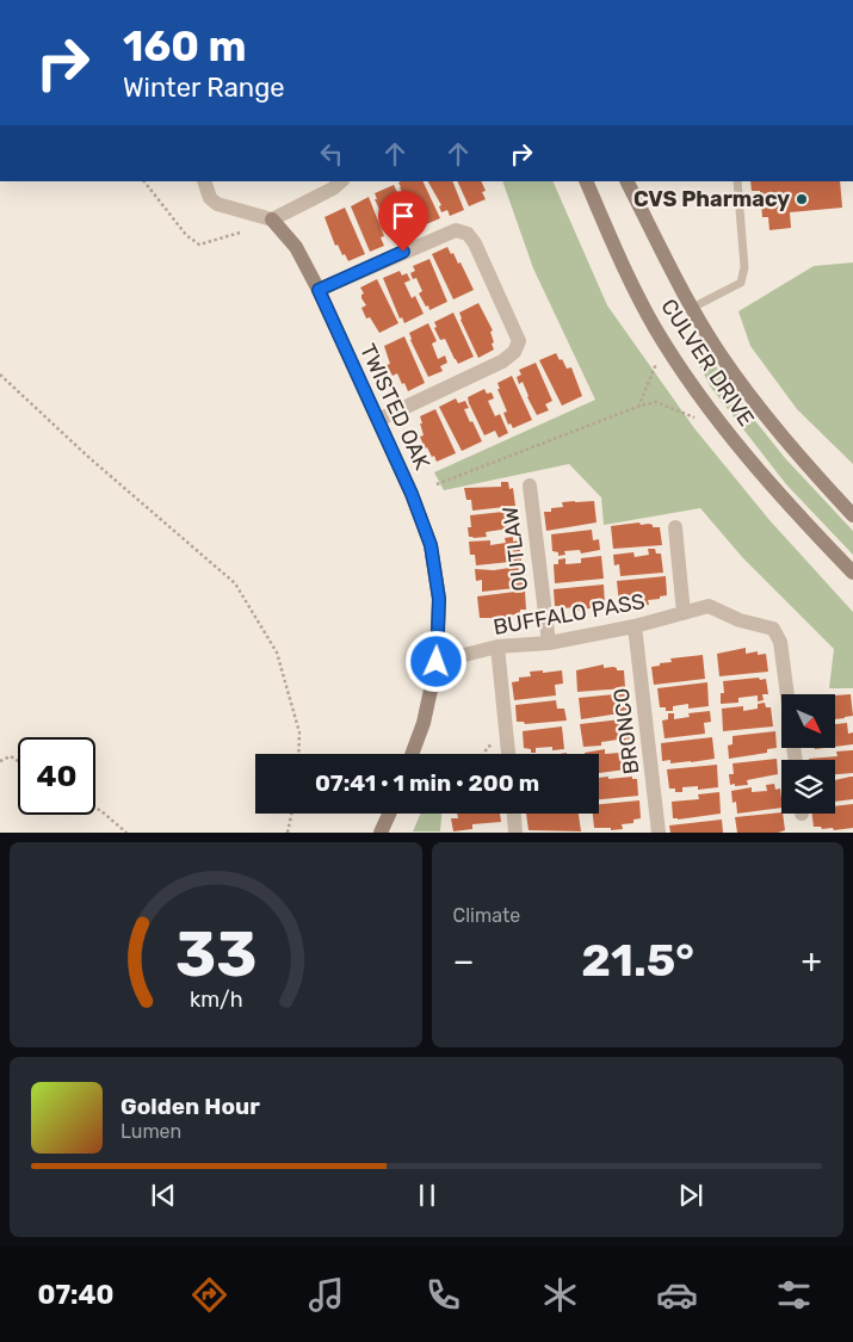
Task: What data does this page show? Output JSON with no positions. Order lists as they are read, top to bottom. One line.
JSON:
{"streets":{"main road":["CULVER DRIVE","TWISTED OAK"],"street":["OUTLAW","BUFFALO PASS","BRONCO"]},"crossings":[["TWISTED OAK","BUFFALO PASS"],["OUTLAW","BUFFALO PASS"],["BUFFALO PASS","BRONCO"]],"places":["CVS Pharmacy"],"north":"bottom right","page":{"turn":["160 m","Winter Range"],"limit":"40","trip":"07:41 · 1 min · 200 m","tile":"Climate","heat":["−","21.5°","+"],"song":["Golden Hour","Lumen"],"tabs":"07:40","gauge":["33","km/h"]}}
